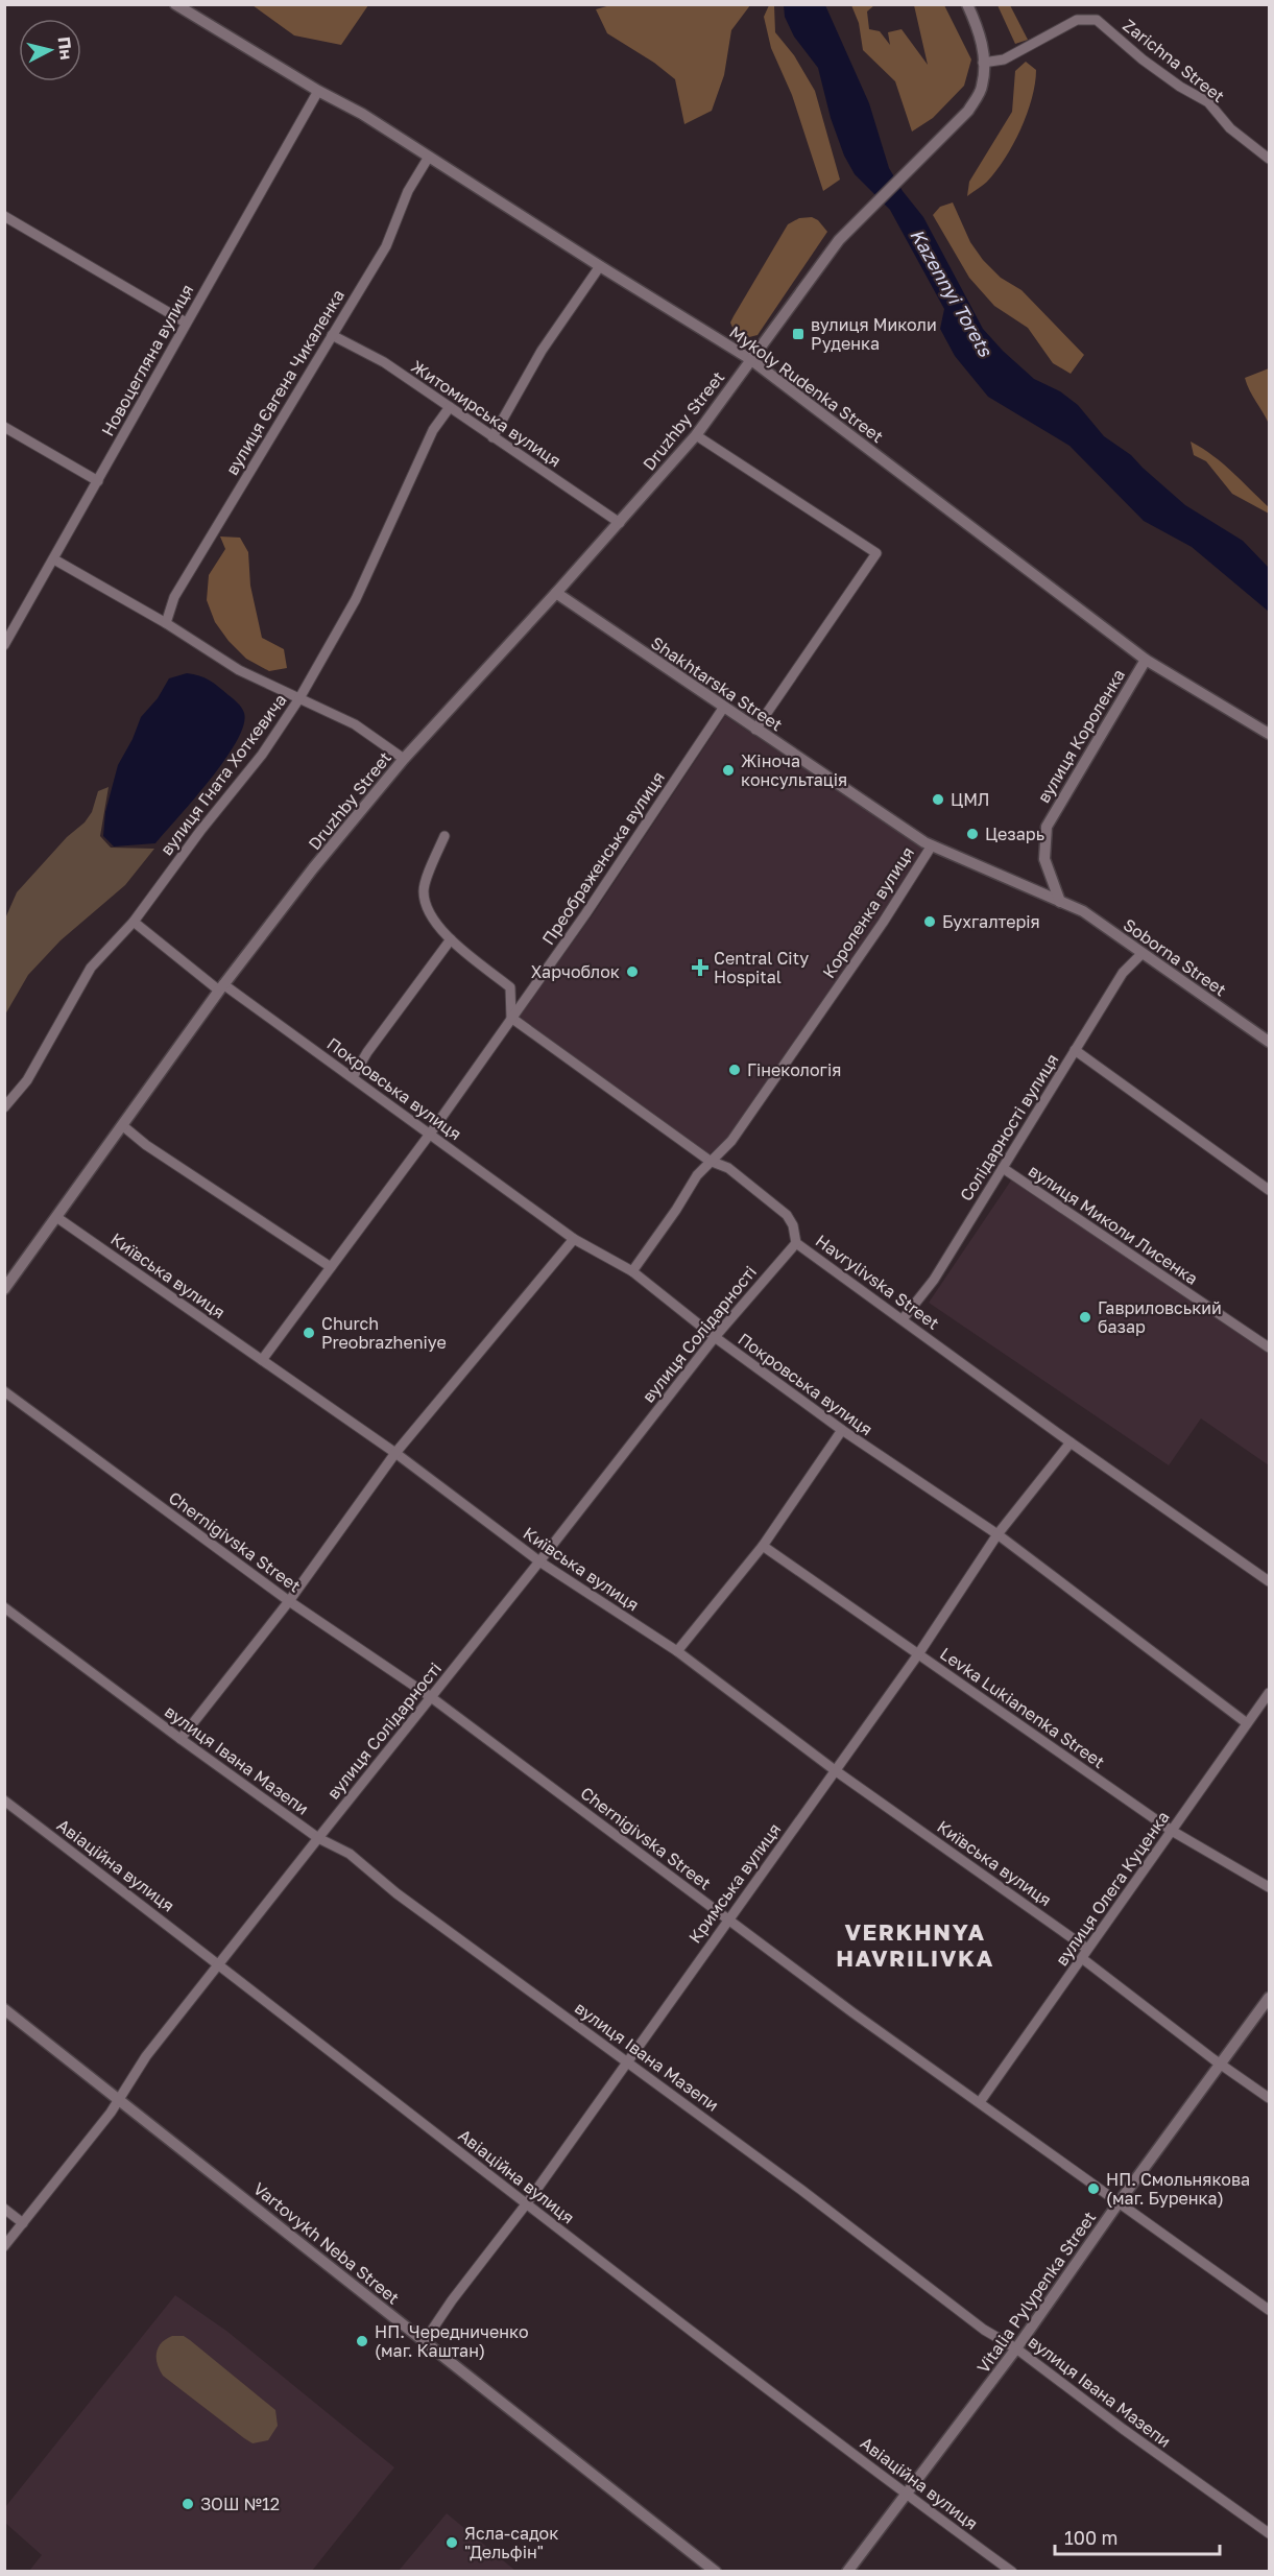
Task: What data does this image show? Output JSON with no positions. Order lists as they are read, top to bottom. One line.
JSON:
{"streets":{"street":["Zarichna Street","Новоцегляна вулиця","вулиця Євгена Чикаленка","Mykoly Rudenka Street","Житомирська вулиця","Druzhby Street","Shakhtarska Street","вулиця Короленка","вулиця Гната Хоткевича","Преображенська вулиця","Короленка вулиця","Soborna Street","Покровська вулиця","Солідарності вулиця","вулиця Миколи Лисенка","Київська вулиця","Havrylivska Street","вулиця Солідарності","Chernigivska Street","Levka Lukianenka Street","вулиця Івана Мазепи","Авіаційна вулиця","Кримська вулиця","вулиця Олега Куценка","Vartovykh Neba Street","Vitalia Pylypenka Street"]},"crossings":[["Zarichna Street","Druzhby Street"],["Новоцегляна вулиця","Mykoly Rudenka Street"],["вулиця Євгена Чикаленка","Mykoly Rudenka Street"],["вулиця Євгена Чикаленка","Житомирська вулиця"],["Mykoly Rudenka Street","Druzhby Street"],["Mykoly Rudenka Street","вулиця Короленка"],["Житомирська вулиця","Druzhby Street"],["Житомирська вулиця","вулиця Гната Хоткевича"],["Druzhby Street","Shakhtarska Street"],["Druzhby Street","Покровська вулиця"],["Druzhby Street","Київська вулиця"],["Shakhtarska Street","вулиця Короленка"],["Shakhtarska Street","Преображенська вулиця"],["Shakhtarska Street","Короленка вулиця"],["Shakhtarska Street","Soborna Street"],["вулиця Короленка","Soborna Street"],["вулиця Гната Хоткевича","Покровська вулиця"],["Преображенська вулиця","Покровська вулиця"],["Преображенська вулиця","Київська вулиця"],["Преображенська вулиця","Havrylivska Street"],["Короленка вулиця","Покровська вулиця"],["Короленка вулиця","Havrylivska Street"],["Soborna Street","Солідарності вулиця"],["Покровська вулиця","вулиця Солідарності"],["Покровська вулиця","Кримська вулиця"],["Покровська вулиця","вулиця Олега Куценка"],["Солідарності вулиця","вулиця Миколи Лисенка"],["Солідарності вулиця","Havrylivska Street"],["Київська вулиця","вулиця Солідарності"],["Київська вулиця","Кримська вулиця"],["Київська вулиця","вулиця Олега Куценка"],["Havrylivska Street","вулиця Солідарності"],["Havrylivska Street","Кримська вулиця"],["вулиця Солідарності","Chernigivska Street"],["вулиця Солідарності","вулиця Івана Мазепи"],["вулиця Солідарності","Авіаційна вулиця"],["вулиця Солідарності","Vartovykh Neba Street"],["Chernigivska Street","Кримська вулиця"],["Chernigivska Street","вулиця Олега Куценка"],["Chernigivska Street","Vitalia Pylypenka Street"],["Levka Lukianenka Street","Кримська вулиця"],["Levka Lukianenka Street","вулиця Олега Куценка"],["вулиця Івана Мазепи","Кримська вулиця"],["вулиця Івана Мазепи","Vitalia Pylypenka Street"],["Авіаційна вулиця","Кримська вулиця"],["Авіаційна вулиця","Vitalia Pylypenka Street"],["Кримська вулиця","Vartovykh Neba Street"]],"districts":["VERKHNYA HAVRILIVKA"],"water":["Kazennyi Torets"],"places":{"transit":["вулиця Миколи Руденка"],"other":["Жіноча консультація","ЦМЛ","Цезарь","Бухгалтерія","Харчоблок","Гінекологія","Гавриловський базар","Church Preobrazheniye","НП. Смольнякова (маг. Буренка)","НП. Чередниченко (маг. Каштан)","ЗОШ №12","Ясла-садок \"Дельфін\""],"health":["Central City Hospital"]},"scale_bar":"100 m","north":"right"}
